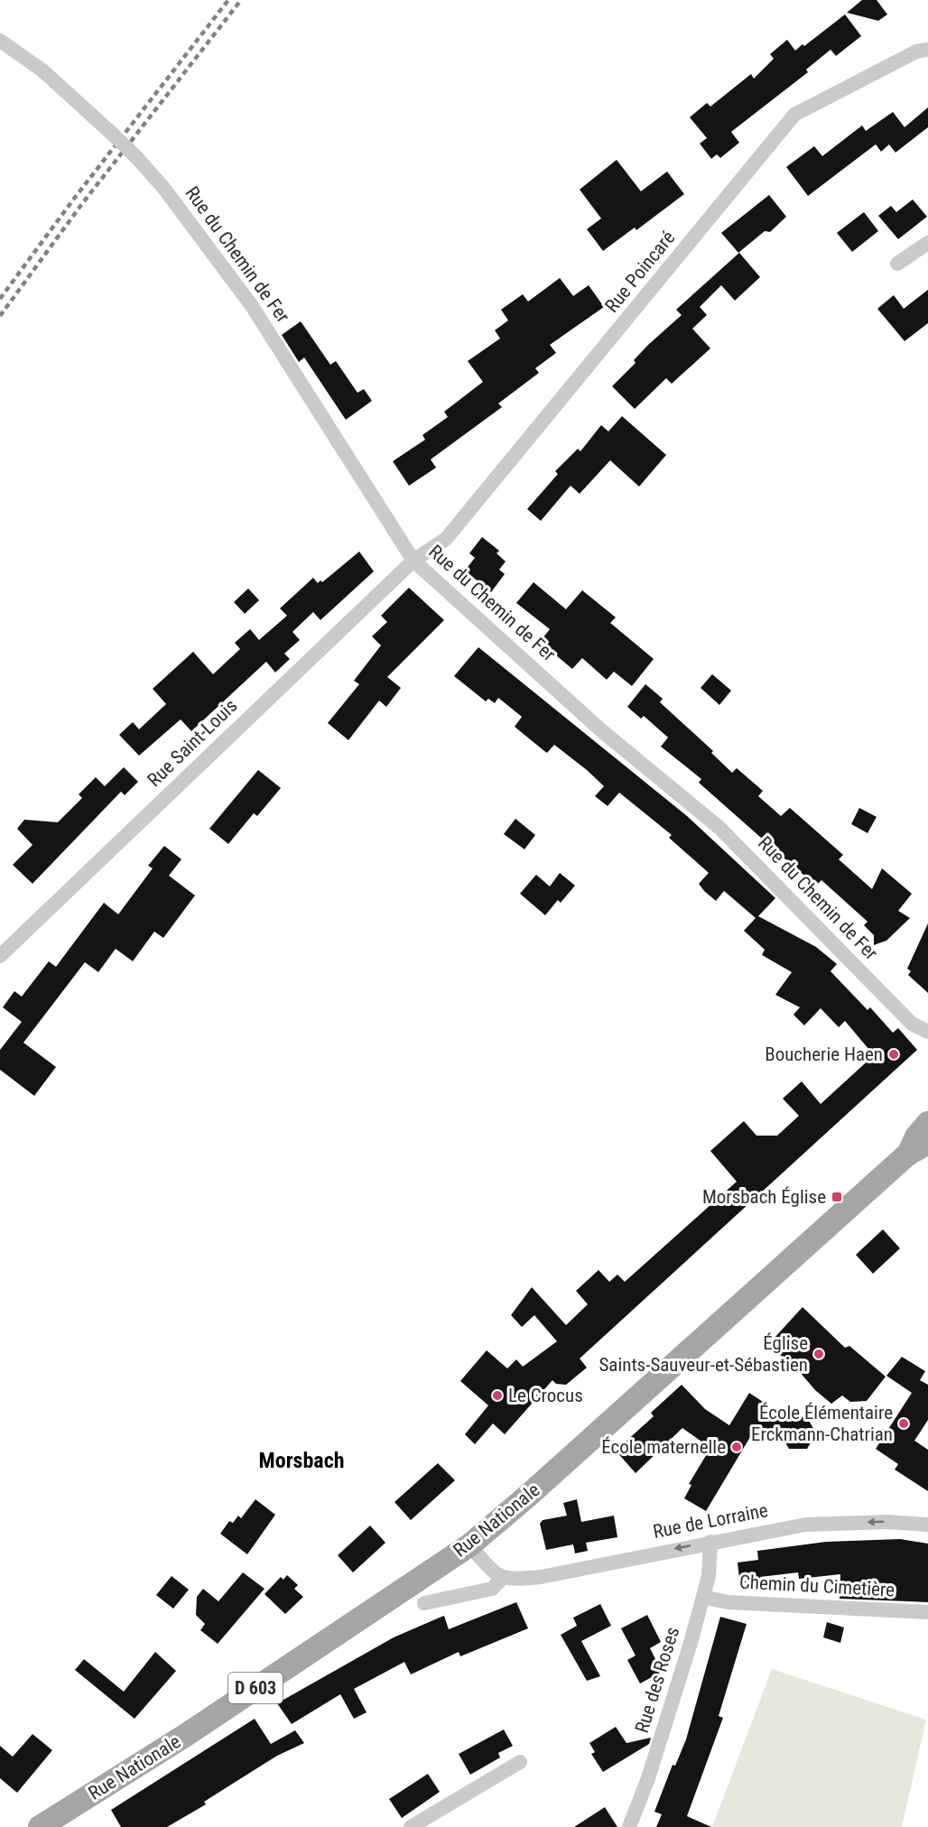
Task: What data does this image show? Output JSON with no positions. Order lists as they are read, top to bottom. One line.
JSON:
{"streets":{"main road":["Rue Nationale","D 603"],"street":["Rue du Chemin de Fer","Rue Poincaré","Rue Saint-Louis","Rue de Lorraine","Chemin du Cimetière","Rue des Roses"]},"crossings":[["Rue du Chemin de Fer","Rue Poincaré"],["Rue du Chemin de Fer","Rue Saint-Louis"],["Rue Poincaré","Rue Saint-Louis"],["Rue de Lorraine","Rue des Roses"],["Chemin du Cimetière","Rue des Roses"]],"one_way":["Rue de Lorraine"],"districts":["Morsbach"],"places":{"other":["Boucherie Haen","Église Saints-Sauveur-et-Sébastien","Le Crocus","École Élémentaire Erckmann-Chatrian","École maternelle"],"transit":["Morsbach Église"]}}
